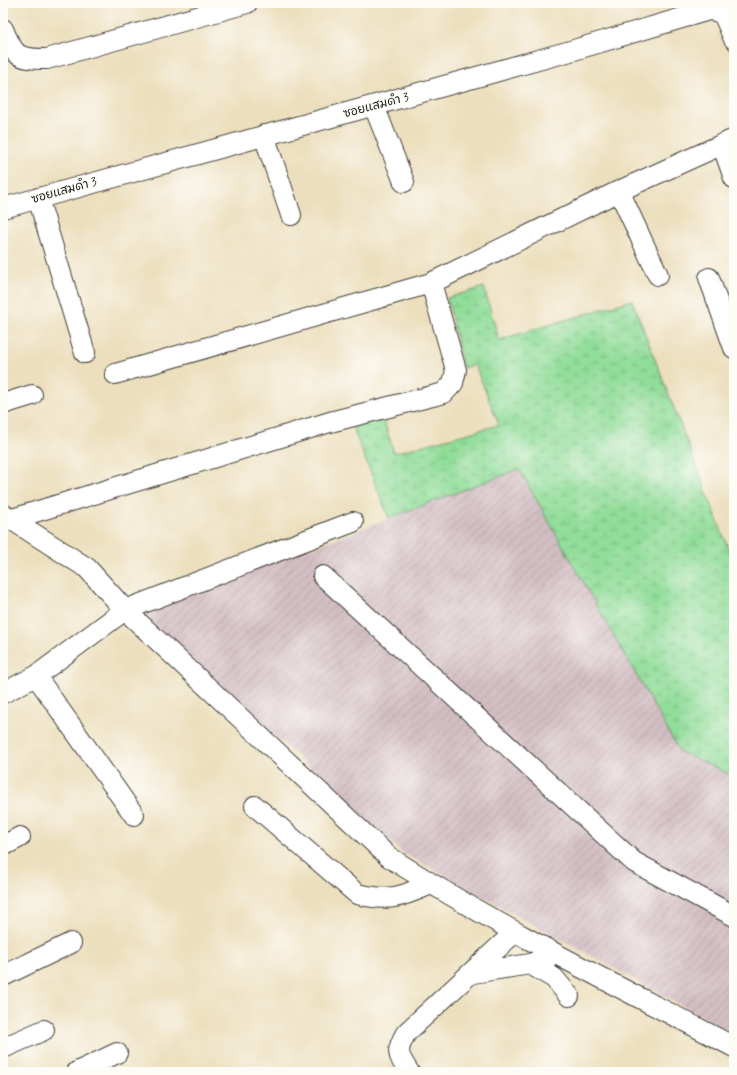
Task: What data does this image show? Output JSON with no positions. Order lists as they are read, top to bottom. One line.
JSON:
{"streets":{"street":["ซอยแสมดำ 3"]}}
